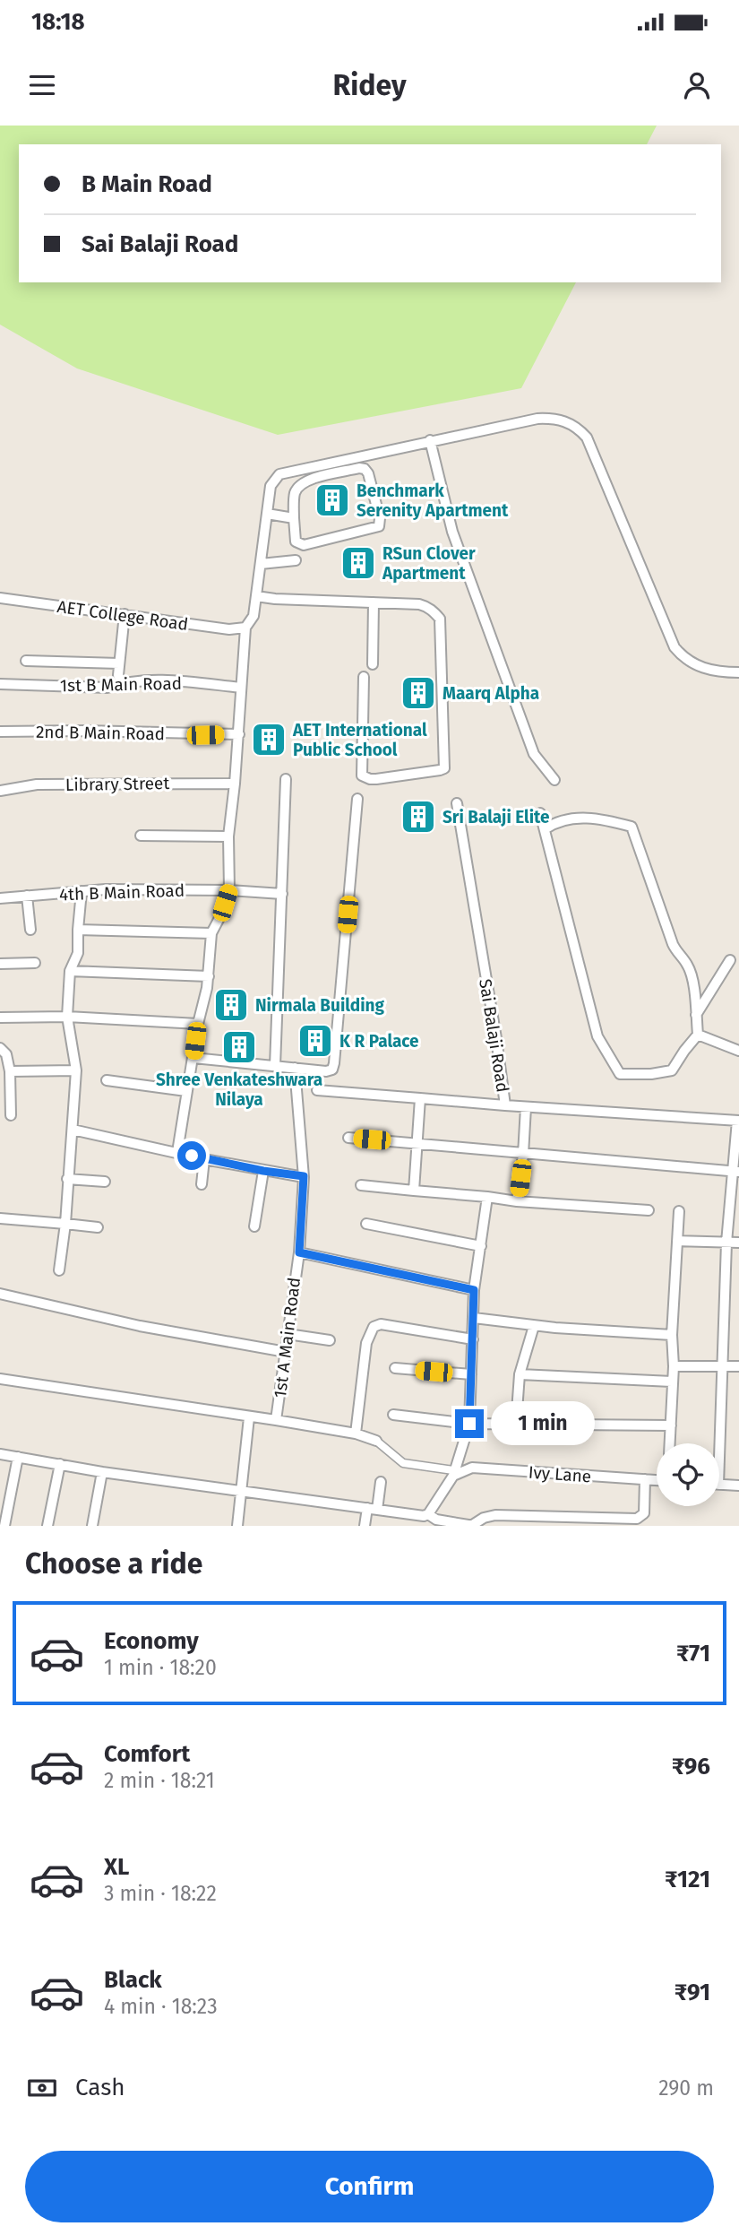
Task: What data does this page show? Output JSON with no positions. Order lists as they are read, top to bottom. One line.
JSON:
{"streets":{"street":["AET College Road","1st B Main Road","2nd B Main Road","Library Street","4th B Main Road","Sai Balaji Road","1st A Main Road","Ivy Lane"]},"places":{"building":["Benchmark Serenity Apartment","RSun Clover Apartment","Maarq Alpha","AET International Public School","Sri Balaji Elite","Nirmala Building","K R Palace","Shree Venkateshwara Nilaya"]},"page":{"status":"18:18","header":"Ridey","banner":["B Main Road","Sai Balaji Road"],"bubble":"1 min","heading":"Choose a ride","list":[{"name":"Economy","note":"1 min · 18:20","value":"₹71"},{"name":"Comfort","note":"2 min · 18:21","value":"₹96"},{"name":"XL","note":"3 min · 18:22","value":"₹121"},{"name":"Black","note":"4 min · 18:23","value":"₹91"}],"pay":["Cash","290 m"],"buttons":"Confirm"}}
